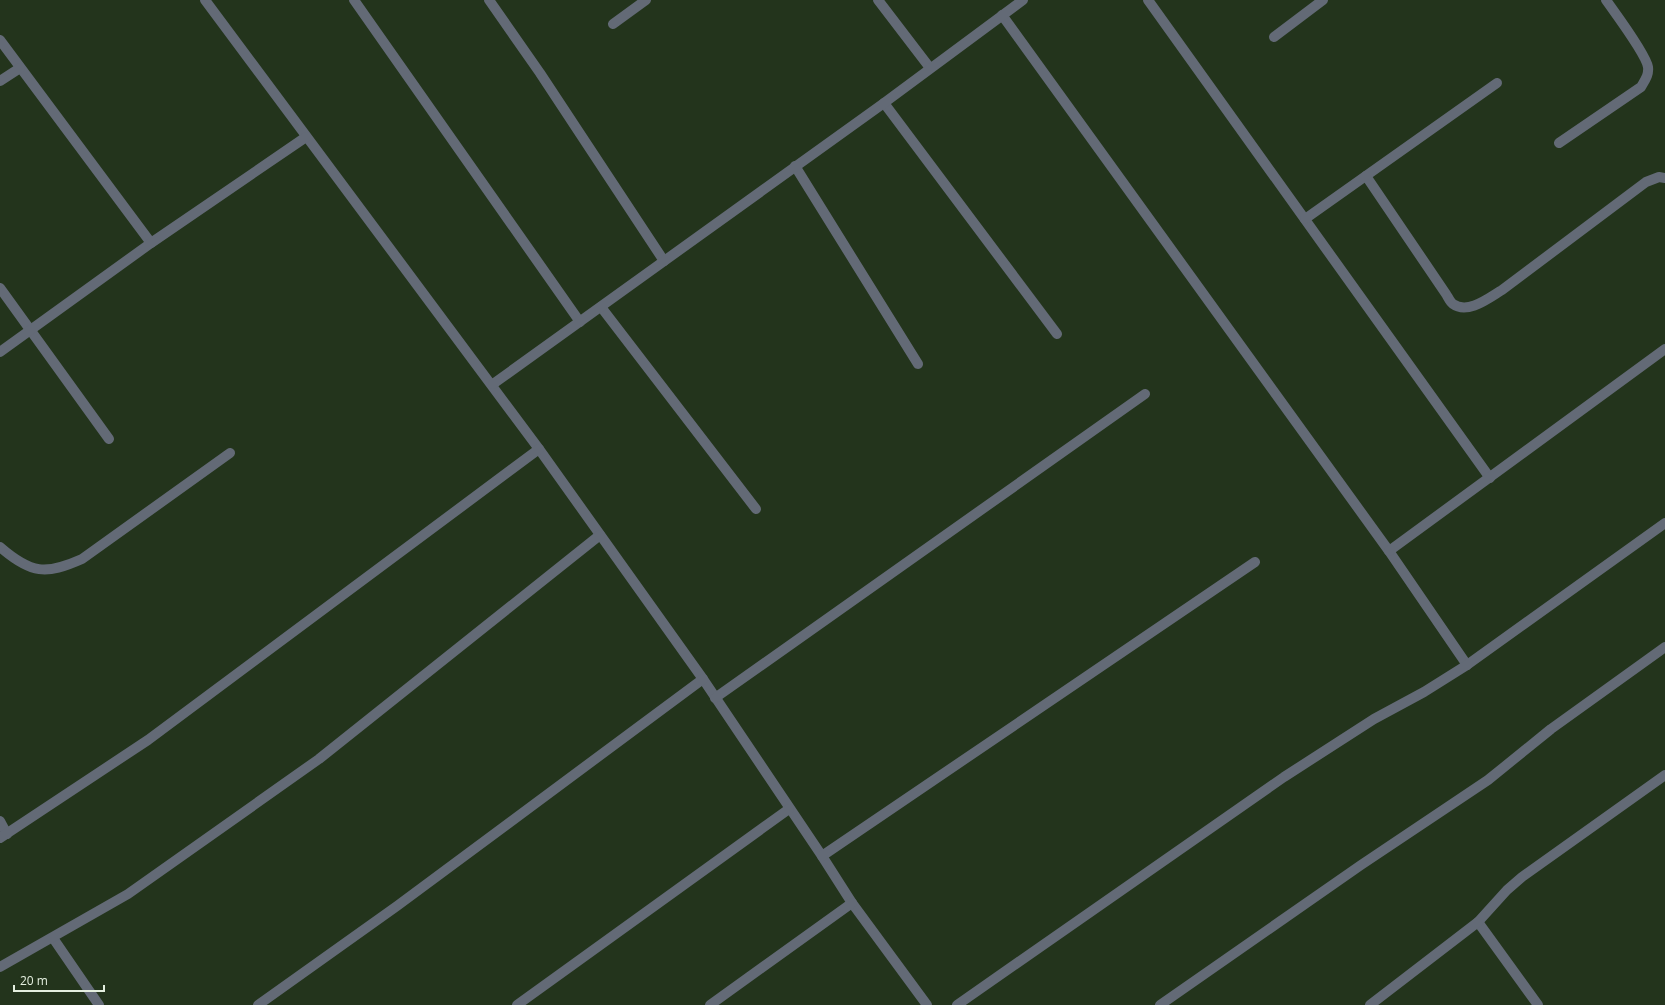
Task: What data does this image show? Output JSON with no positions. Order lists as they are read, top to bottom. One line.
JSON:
{"scale_bar":"20 m"}
